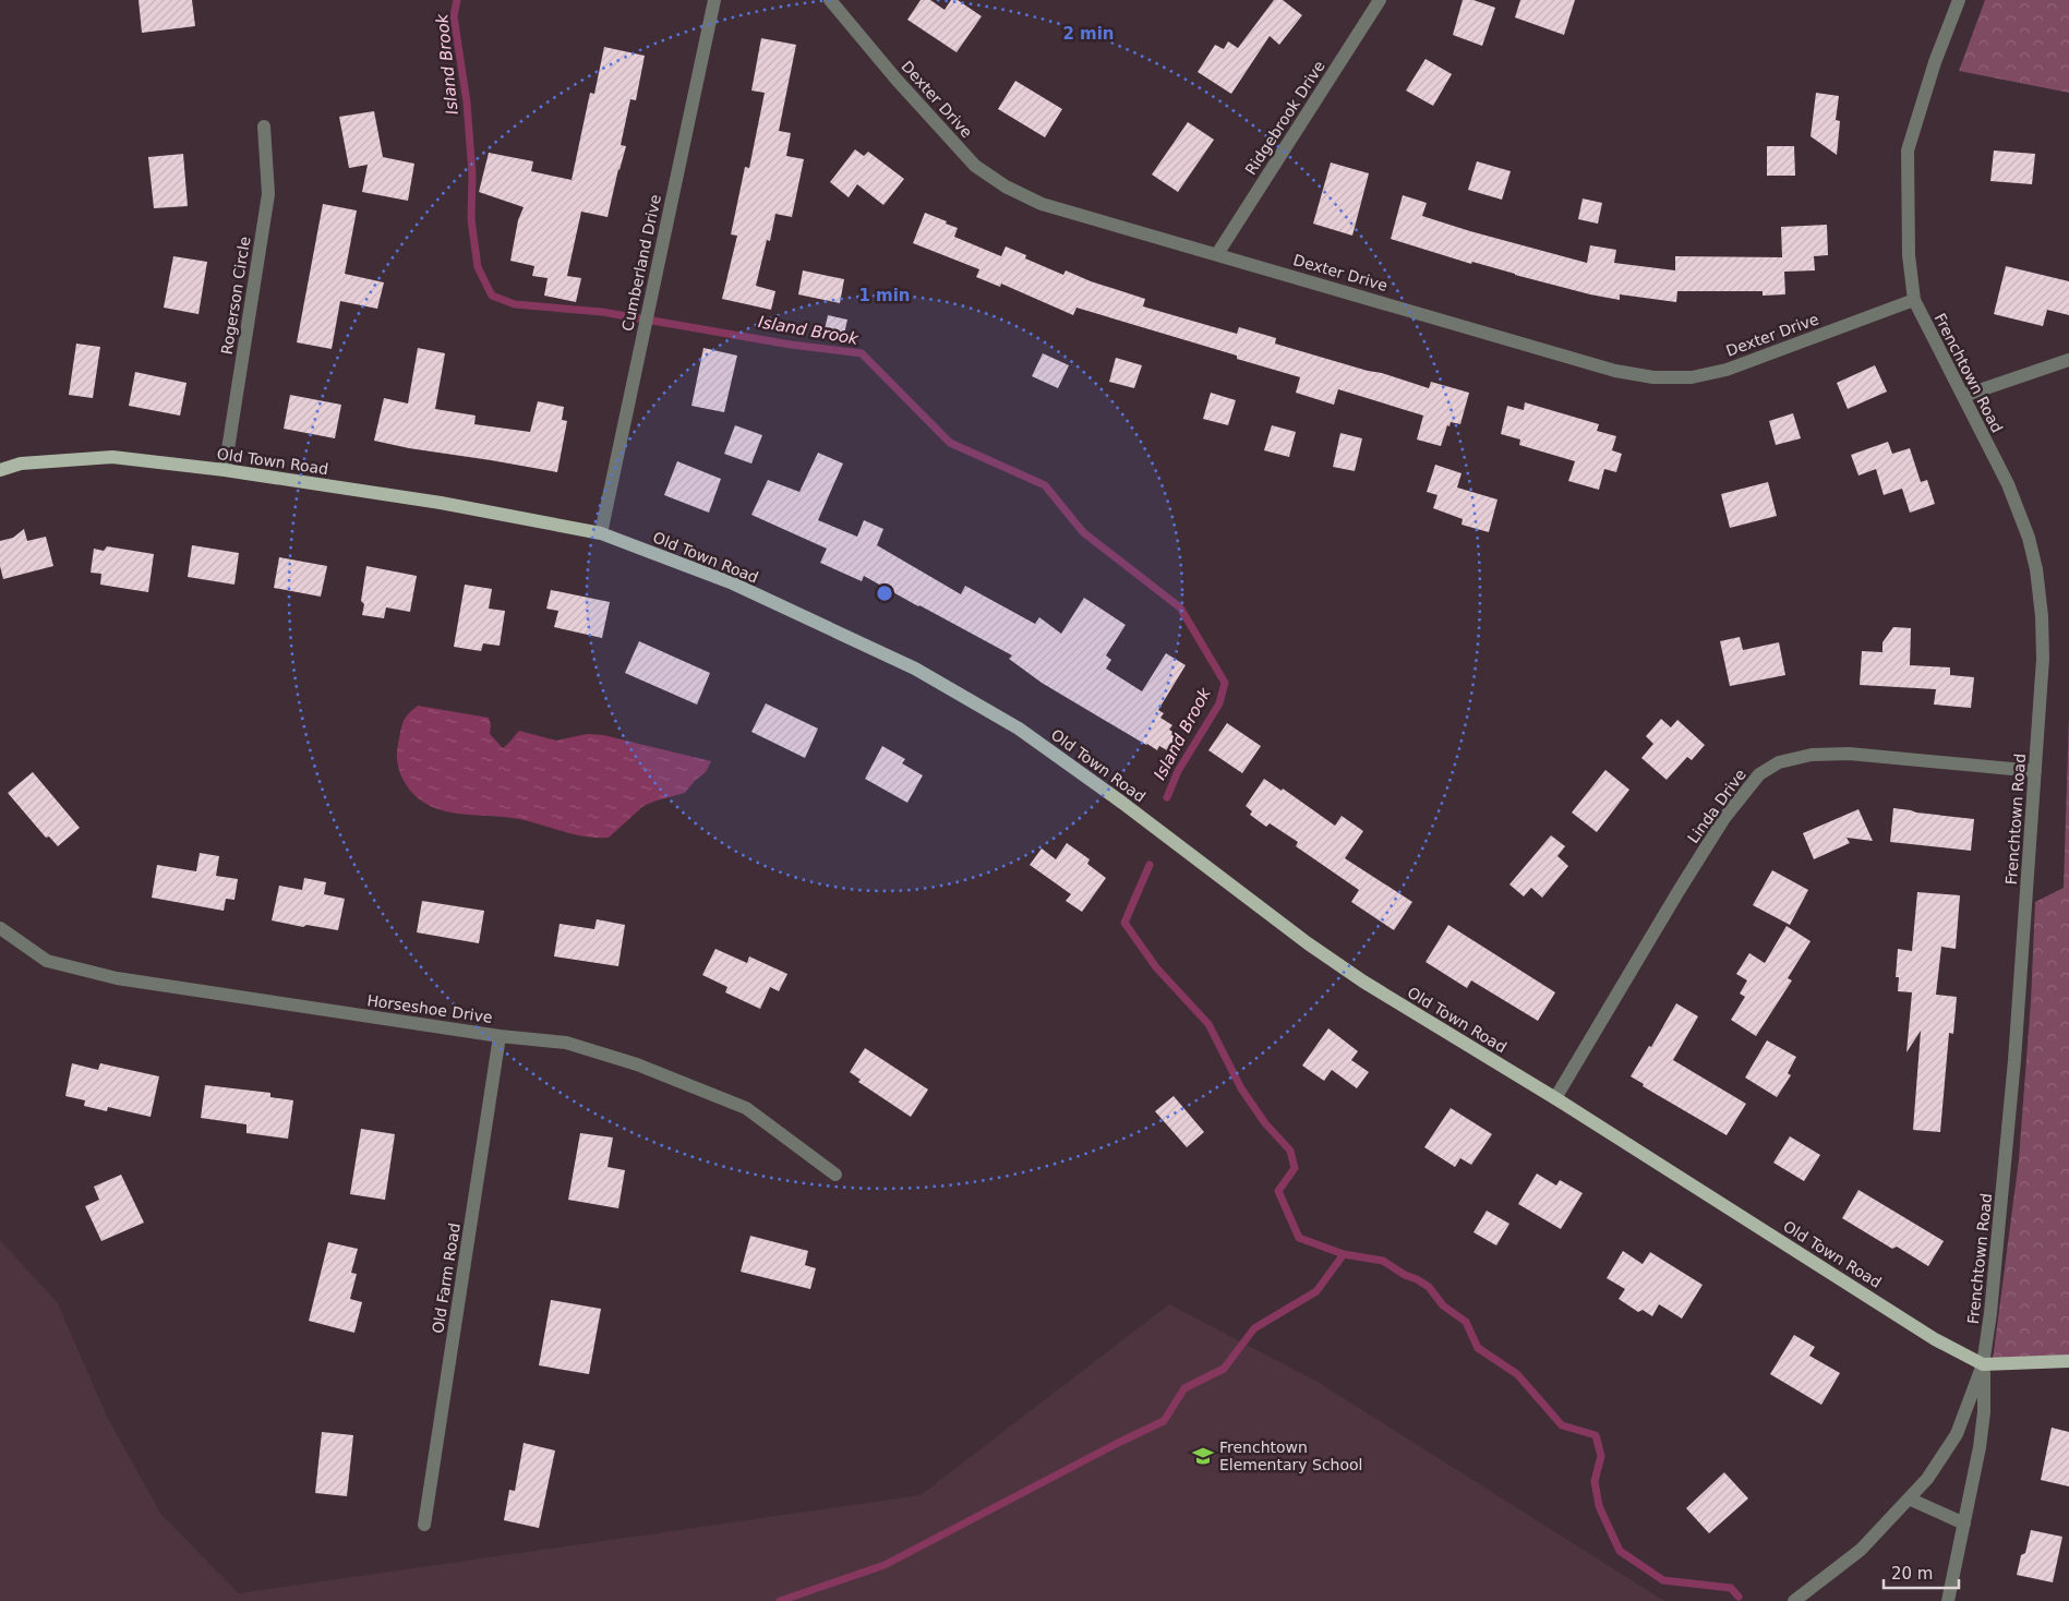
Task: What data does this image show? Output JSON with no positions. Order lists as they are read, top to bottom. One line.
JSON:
{"streets":{"main road":["Old Town Road"],"street":["Dexter Drive","Ridgebrook Drive","Cumberland Drive","Rogerson Circle","Frenchtown Road","Linda Drive","Horseshoe Drive","Old Farm Road"]},"crossings":[["Dexter Drive","Ridgebrook Drive"],["Dexter Drive","Frenchtown Road"],["Cumberland Drive","Old Town Road"],["Rogerson Circle","Old Town Road"],["Frenchtown Road","Old Town Road"],["Frenchtown Road","Linda Drive"],["Old Town Road","Linda Drive"],["Horseshoe Drive","Old Farm Road"]],"water":["Island Brook"],"places":{"school or university":["Frenchtown Elementary School"]},"scale_bar":"20 m","rings":["2 min","1 min"]}
